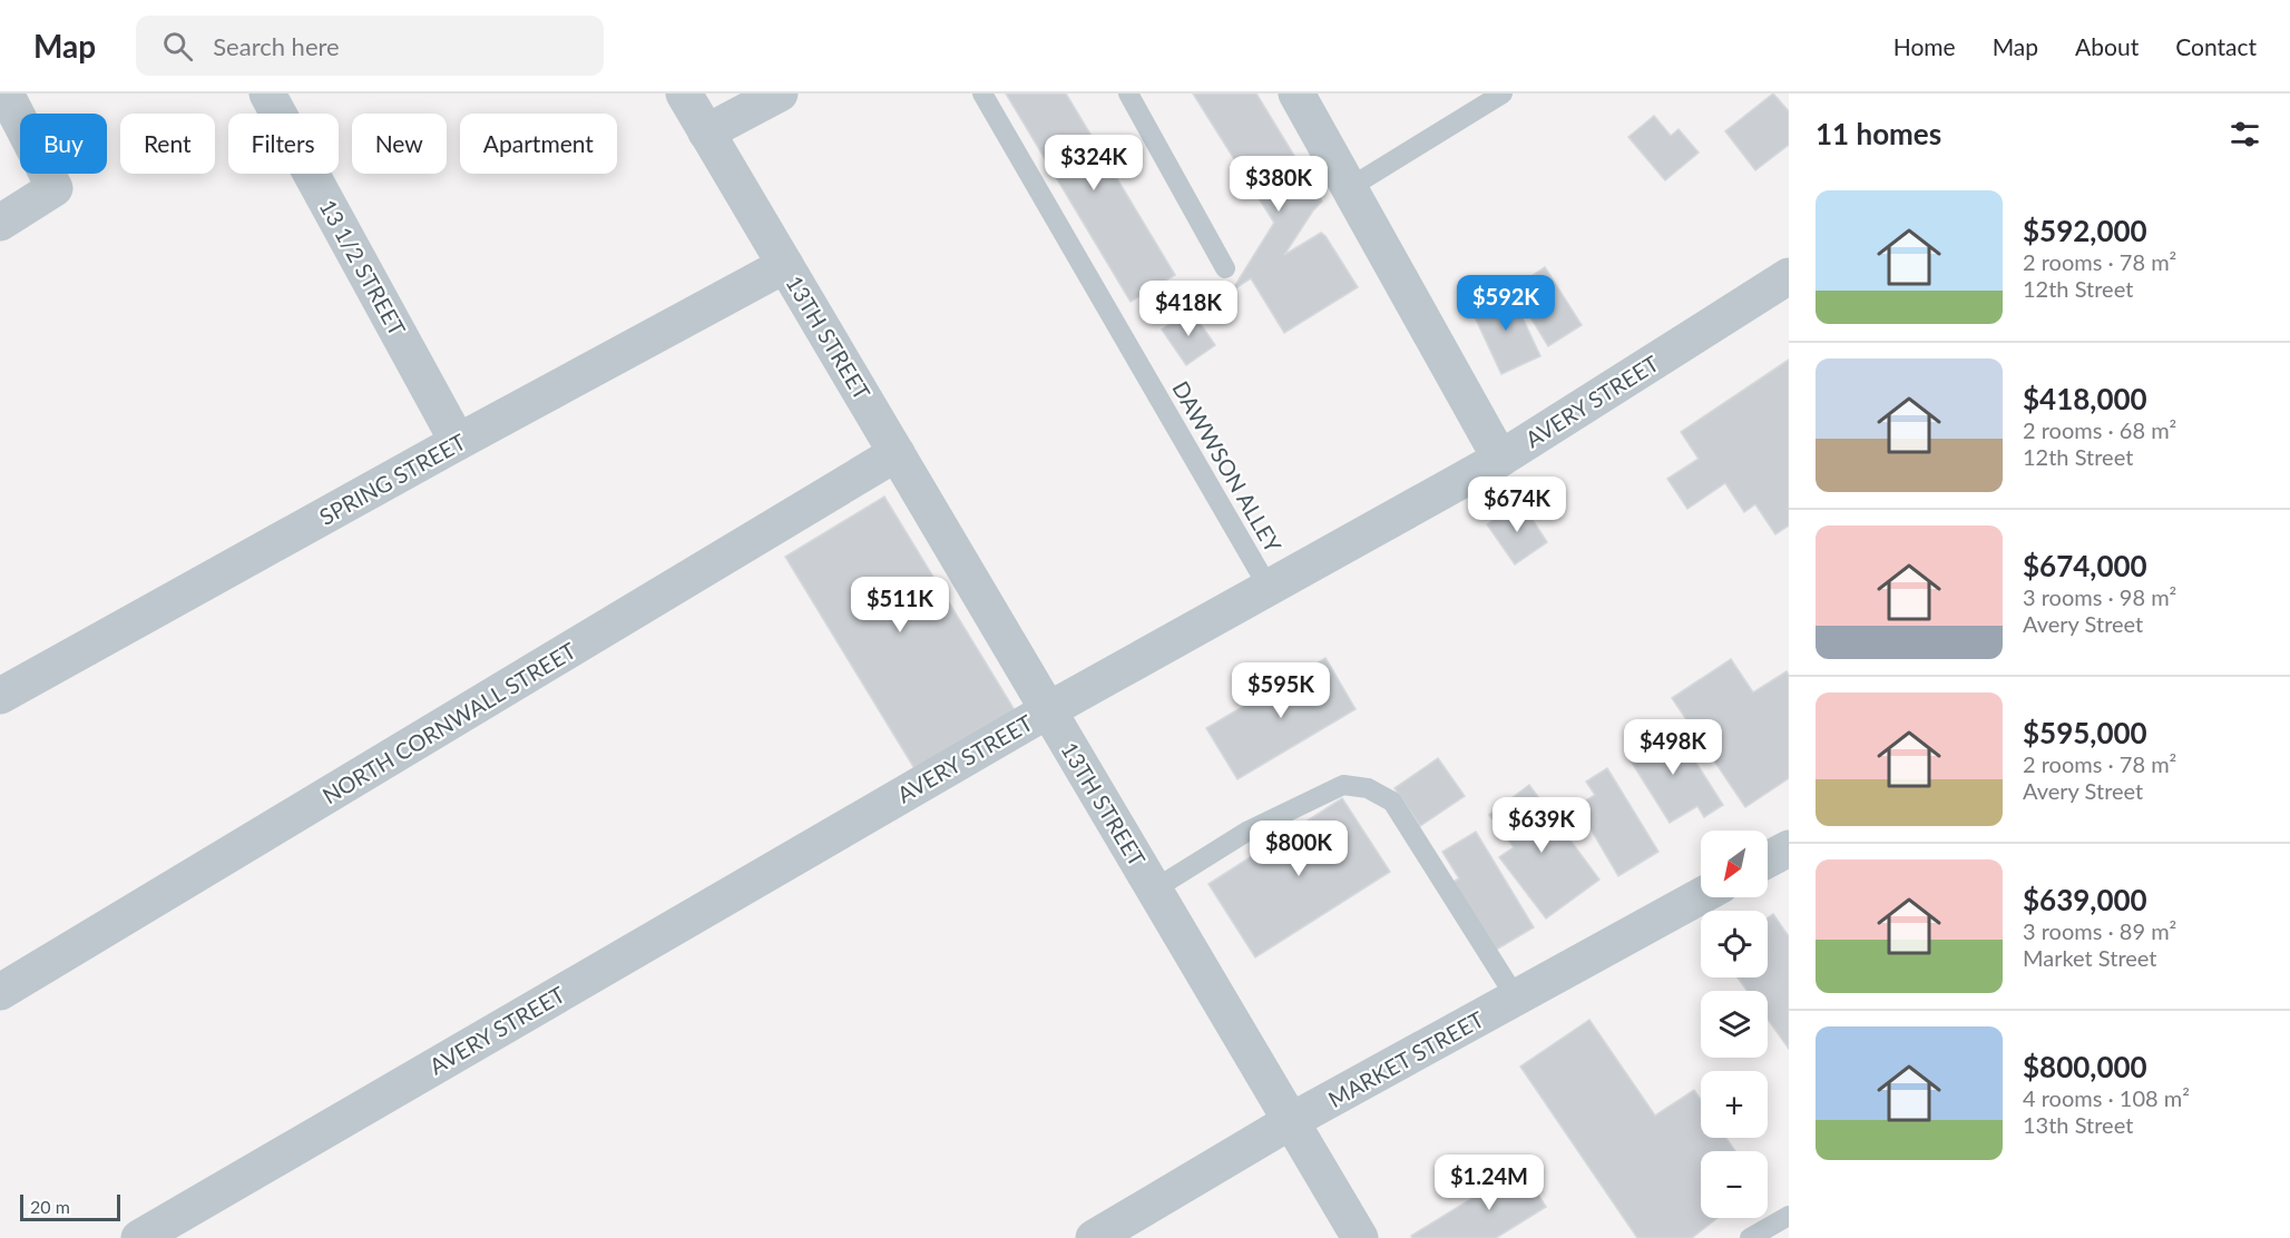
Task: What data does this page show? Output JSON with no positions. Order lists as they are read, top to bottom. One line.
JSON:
{"streets":{"street":["13 1/2 STREET","13TH STREET","AVERY STREET","SPRING STREET","NORTH CORNWALL STREET","MARKET STREET"],"lane":["DAWWSON ALLEY"]},"crossings":[["13 1/2 STREET","SPRING STREET"],["13TH STREET","AVERY STREET"],["13TH STREET","SPRING STREET"],["13TH STREET","NORTH CORNWALL STREET"],["13TH STREET","MARKET STREET"],["AVERY STREET","DAWWSON ALLEY"]],"scale_bar":"20 m","north":"bottom left","page":{"header":"Map","search":"Search here","nav":["Home","Map","About","Contact"],"heading":"11 homes","chip":["Buy","Rent","Filters","New","Apartment"],"price":["$324K","$380K","$592K","$418K","$674K","$511K","$595K","$498K","$639K","$800K","$1.24M"],"list":[{"name":"$592,000","note":"2 rooms · 78 m² · 12th Street"},{"name":"$418,000","note":"2 rooms · 68 m² · 12th Street"},{"name":"$674,000","note":"3 rooms · 98 m² · Avery Street"},{"name":"$595,000","note":"2 rooms · 78 m² · Avery Street"},{"name":"$639,000","note":"3 rooms · 89 m² · Market Street"},{"name":"$800,000","note":"4 rooms · 108 m² · 13th Street"}],"map_buttons":["+","−"],"scale":"20 m"}}
